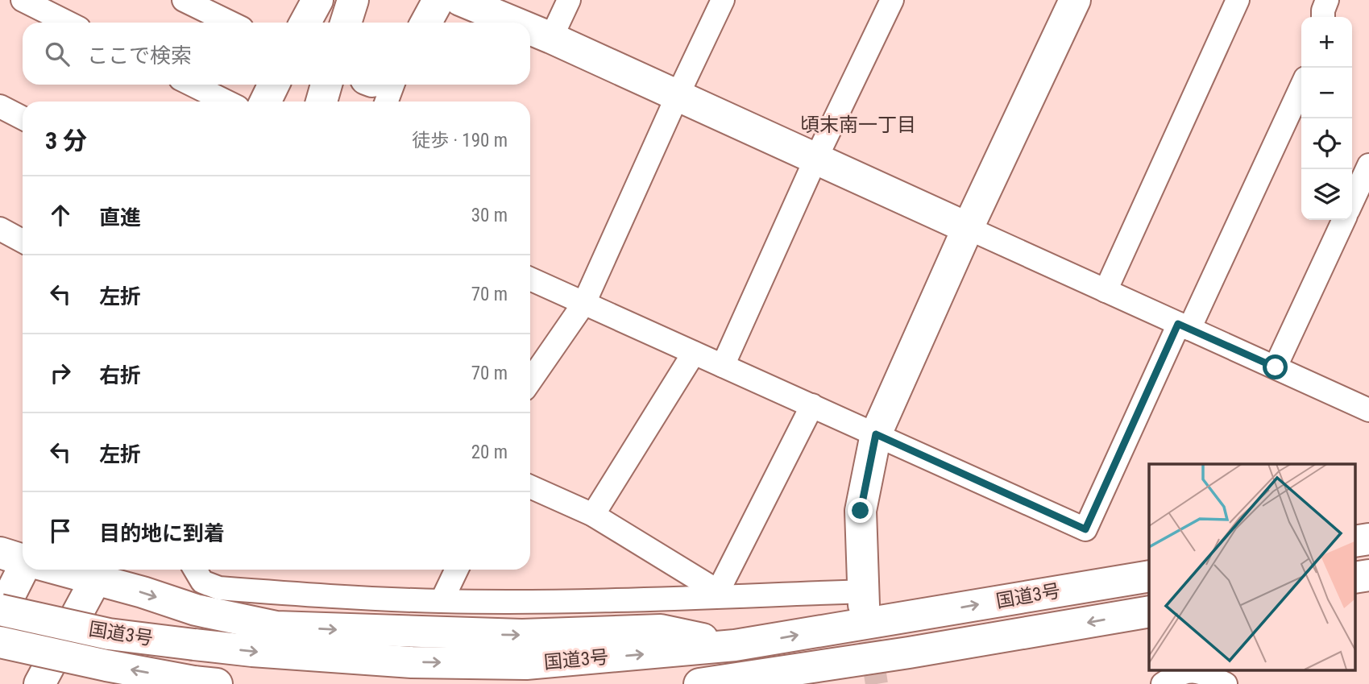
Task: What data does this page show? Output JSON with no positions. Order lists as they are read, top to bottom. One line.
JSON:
{"streets":{"main road":["国道3号"]},"districts":["頃末南一丁目"],"page":{"map_buttons":["+","−"],"search":"ここで検索","heading":["3 分","徒歩 · 190 m"],"list":[["直進","30 m"],["左折","70 m"],["右折","70 m"],["左折","20 m"],"目的地に到着"]}}
